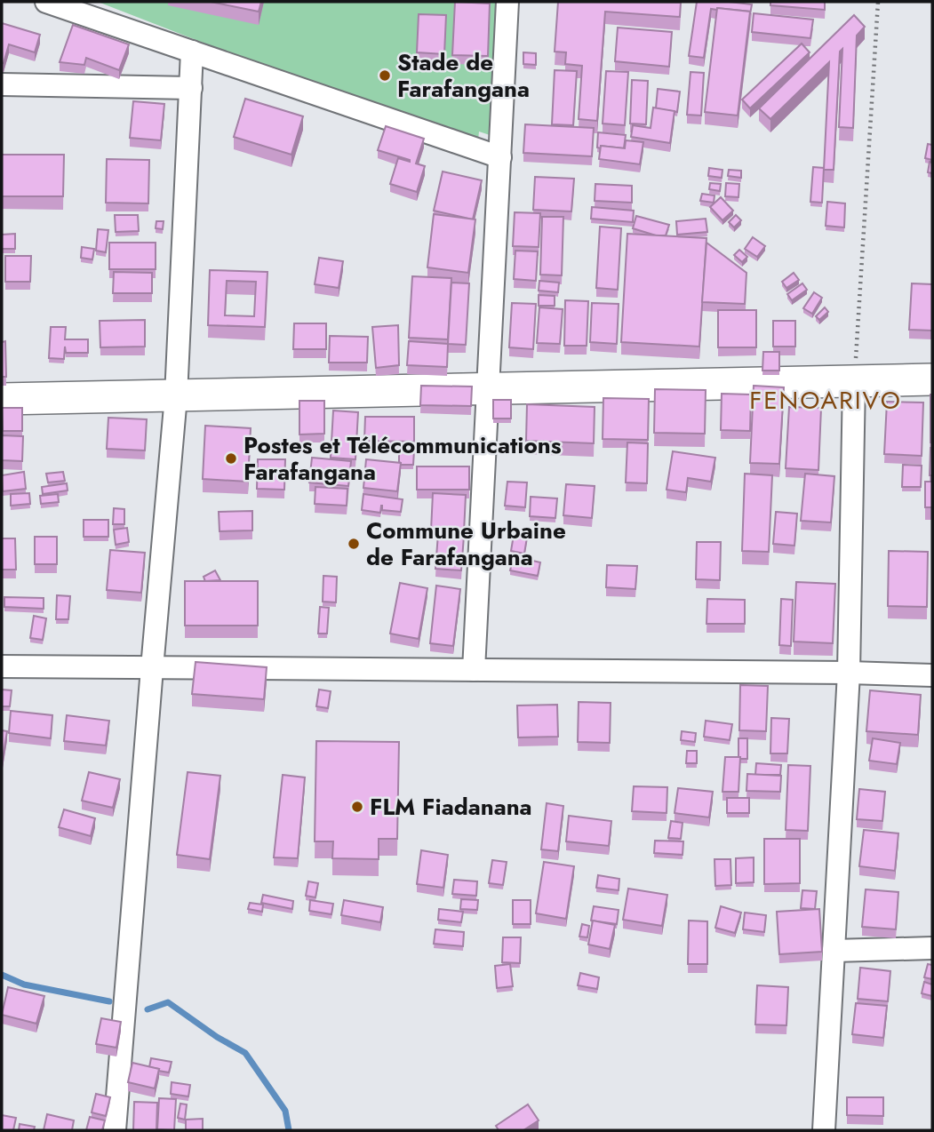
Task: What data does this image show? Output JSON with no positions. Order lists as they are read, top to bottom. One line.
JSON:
{"districts":["FENOARIVO"],"places":["Stade de Farafangana","Postes et Télécommunications Farafangana","Commune Urbaine de Farafangana","FLM Fiadanana"]}
